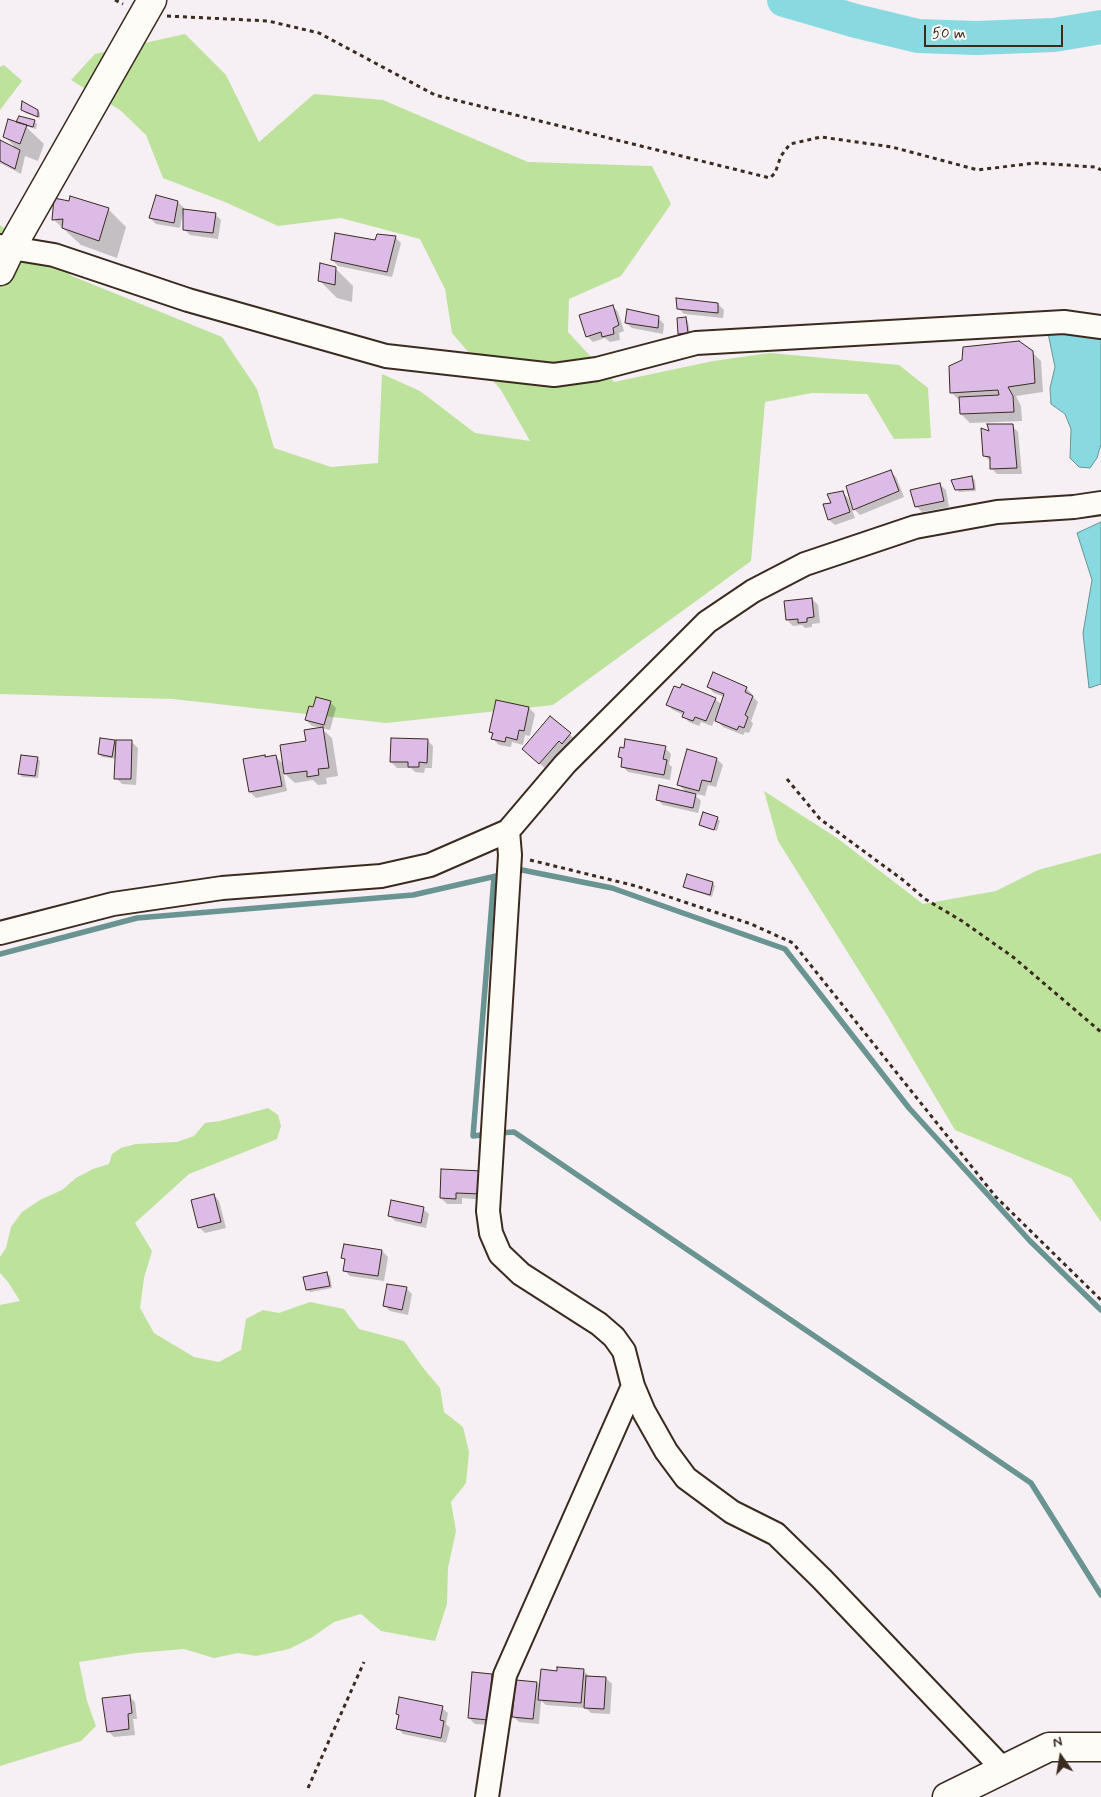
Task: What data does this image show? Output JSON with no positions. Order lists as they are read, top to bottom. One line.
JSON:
{"scale_bar":"50 m","north":"top"}
